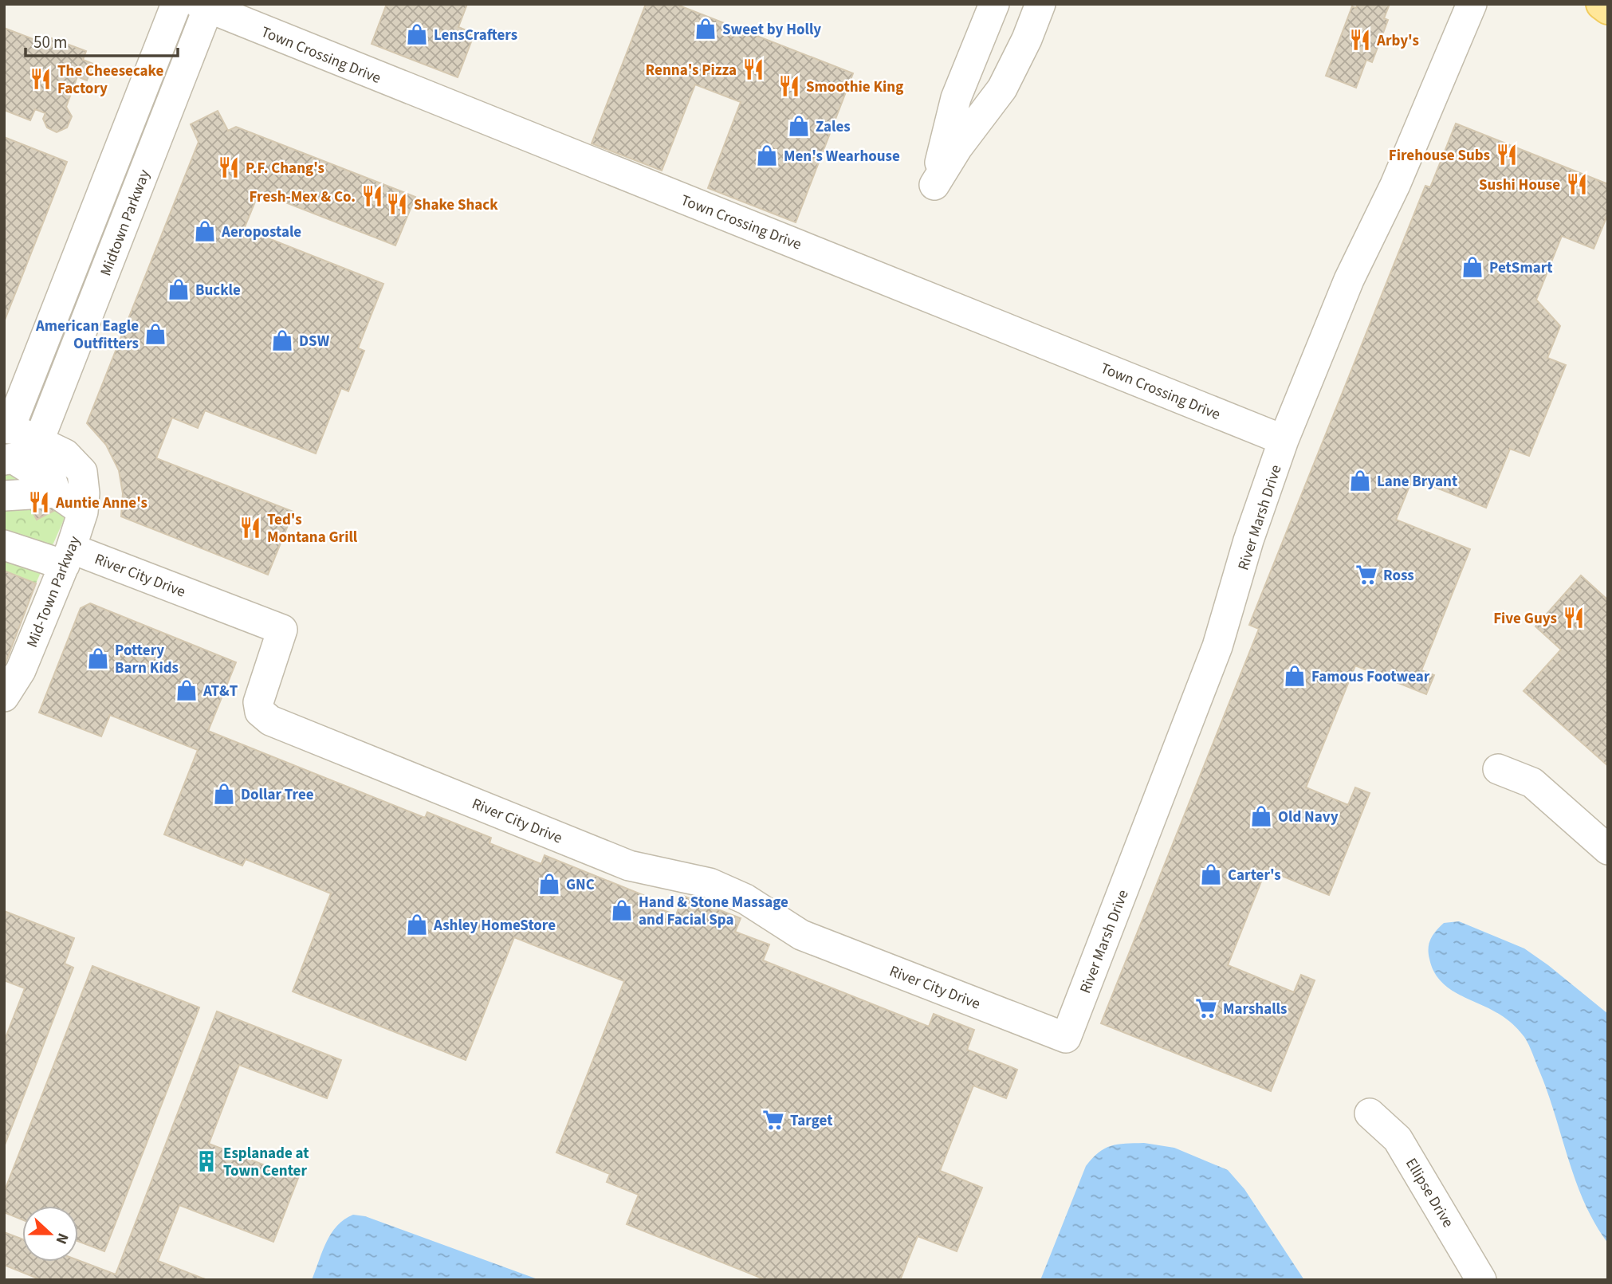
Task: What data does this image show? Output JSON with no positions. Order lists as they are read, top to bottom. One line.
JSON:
{"streets":{"street":["Town Crossing Drive","Midtown Parkway","River Marsh Drive","River City Drive","Mid-Town Parkway","Ellipse Drive"]},"crossings":[["Town Crossing Drive","Midtown Parkway"],["Town Crossing Drive","River Marsh Drive"],["Midtown Parkway","Mid-Town Parkway"],["River Marsh Drive","River City Drive"],["River City Drive","Mid-Town Parkway"]],"places":{"shop":["Sweet by Holly","LensCrafters","Zales","Men's Wearhouse","Aeropostale","PetSmart","Buckle","American Eagle Outfitters","DSW","Lane Bryant","Pottery Barn Kids","Famous Footwear","AT&T","Dollar Tree","Old Navy","Carter's","GNC","Hand & Stone Massage and Facial Spa","Ashley HomeStore"],"restaurant":["Arby's","Renna's Pizza","The Cheesecake Factory","Smoothie King","Firehouse Subs","P.F. Chang's","Sushi House","Fresh-Mex & Co.","Shake Shack","Auntie Anne's","Ted's Montana Grill","Five Guys"],"supermarket":["Ross","Marshalls","Target"],"building":["Esplanade at Town Center"]},"scale_bar":"50 m","north":"right"}
